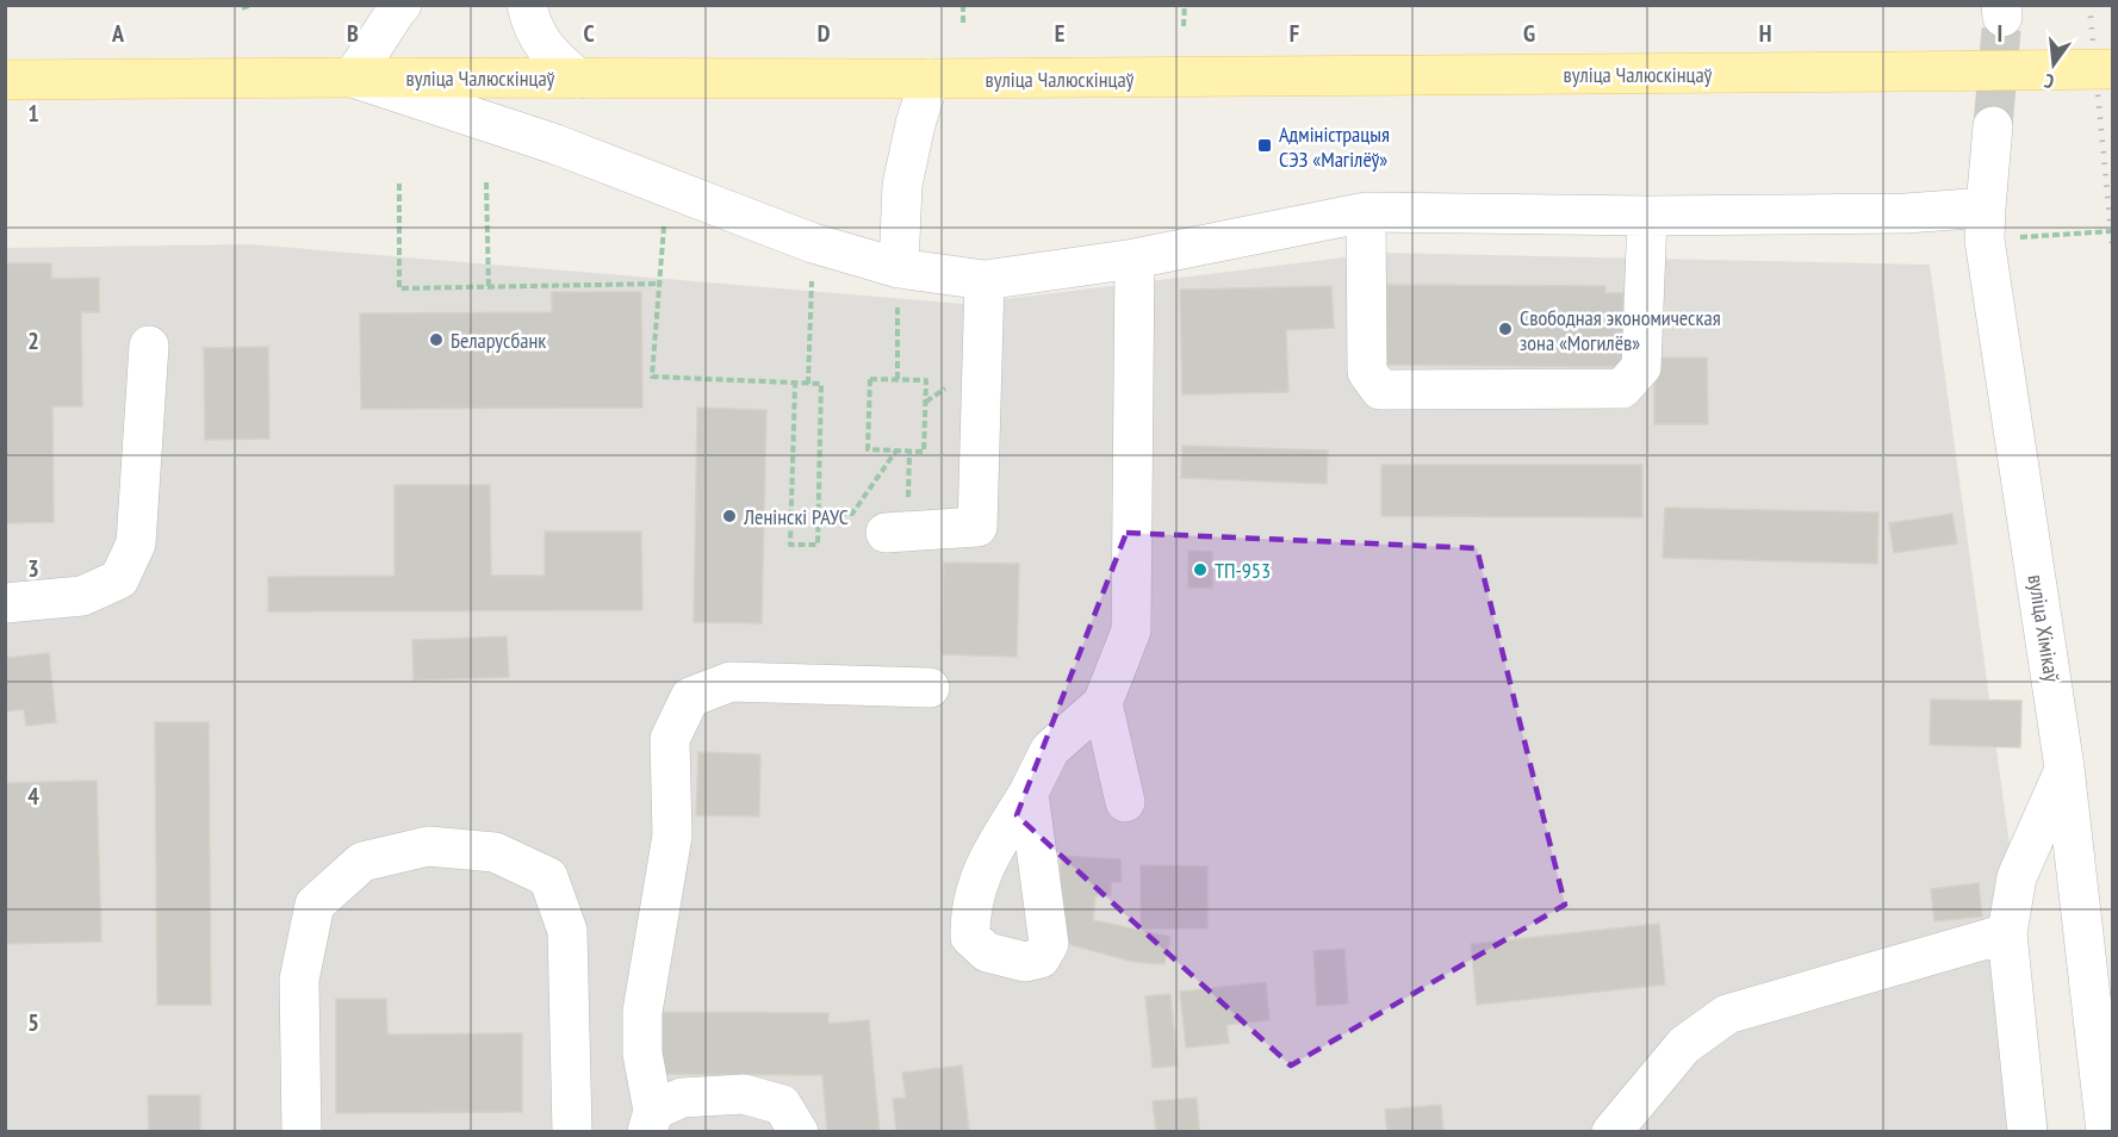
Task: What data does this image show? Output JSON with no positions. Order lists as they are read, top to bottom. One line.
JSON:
{"streets":{"main road":["вуліца Чалюскінцаў"],"street":["вуліца Хімікаў"]},"places":{"transit":["Адміністрацыя СЭЗ «Магілёў»"],"other":["Свободная экономическая зона «Могилёв»","Беларусбанк","Ленінскі РАУС","ТП-953"]},"north":"bottom","grid":{"columns":["A","B","C","D","E","F","G","H","I"],"rows":["1","2","3","4","5"]}}
